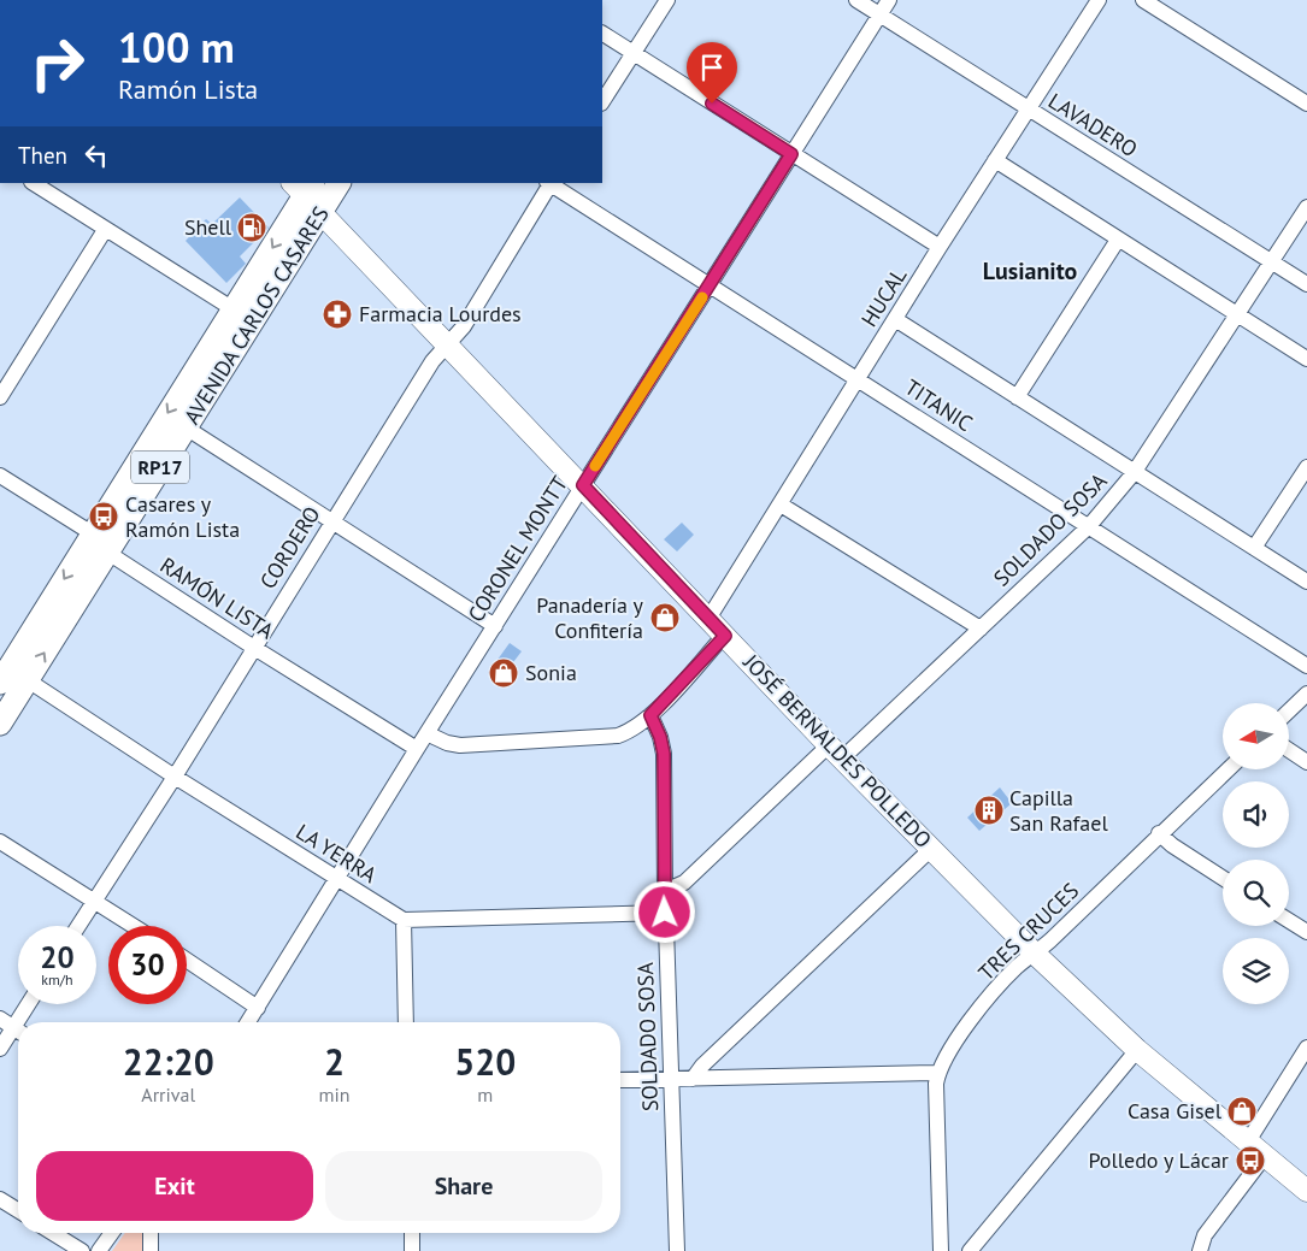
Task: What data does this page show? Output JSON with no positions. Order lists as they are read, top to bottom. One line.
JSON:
{"streets":{"main road":["AVENIDA CARLOS CASARES","RP17","JOSÉ BERNALDES POLLEDO"],"street":["LAVADERO","HUCAL","TITANIC","SOLDADO SOSA","CORDERO","CORONEL MONTT","RAMÓN LISTA","LA YERRA","TRES CRUCES"]},"crossings":[["LAVADERO","HUCAL"],["LAVADERO","SOLDADO SOSA"],["LAVADERO","CORONEL MONTT"],["HUCAL","TITANIC"],["HUCAL","JOSÉ BERNALDES POLLEDO"],["AVENIDA CARLOS CASARES","RAMÓN LISTA"],["AVENIDA CARLOS CASARES","JOSÉ BERNALDES POLLEDO"],["AVENIDA CARLOS CASARES","LA YERRA"],["TITANIC","SOLDADO SOSA"],["TITANIC","CORDERO"],["TITANIC","CORONEL MONTT"],["SOLDADO SOSA","JOSÉ BERNALDES POLLEDO"],["CORDERO","RAMÓN LISTA"],["CORDERO","JOSÉ BERNALDES POLLEDO"],["CORDERO","LA YERRA"],["CORONEL MONTT","RAMÓN LISTA"],["CORONEL MONTT","JOSÉ BERNALDES POLLEDO"],["CORONEL MONTT","LA YERRA"],["JOSÉ BERNALDES POLLEDO","TRES CRUCES"]],"districts":["Lusianito"],"places":{"fuel station":["Shell"],"pharmacy":["Farmacia Lourdes"],"bus stop":["Casares y Ramón Lista","Polledo y Lácar"],"shop":["Panadería y Confitería","Sonia","Casa Gisel"],"building":["Capilla San Rafael"]},"north":"left","page":{"turn":["100 m","Ramón Lista"],"then":"Then","speed":"20 km/h","limit":"30","eta":["22:20","Arrival","2","min","520","m"],"buttons":["Exit","Share"]}}
